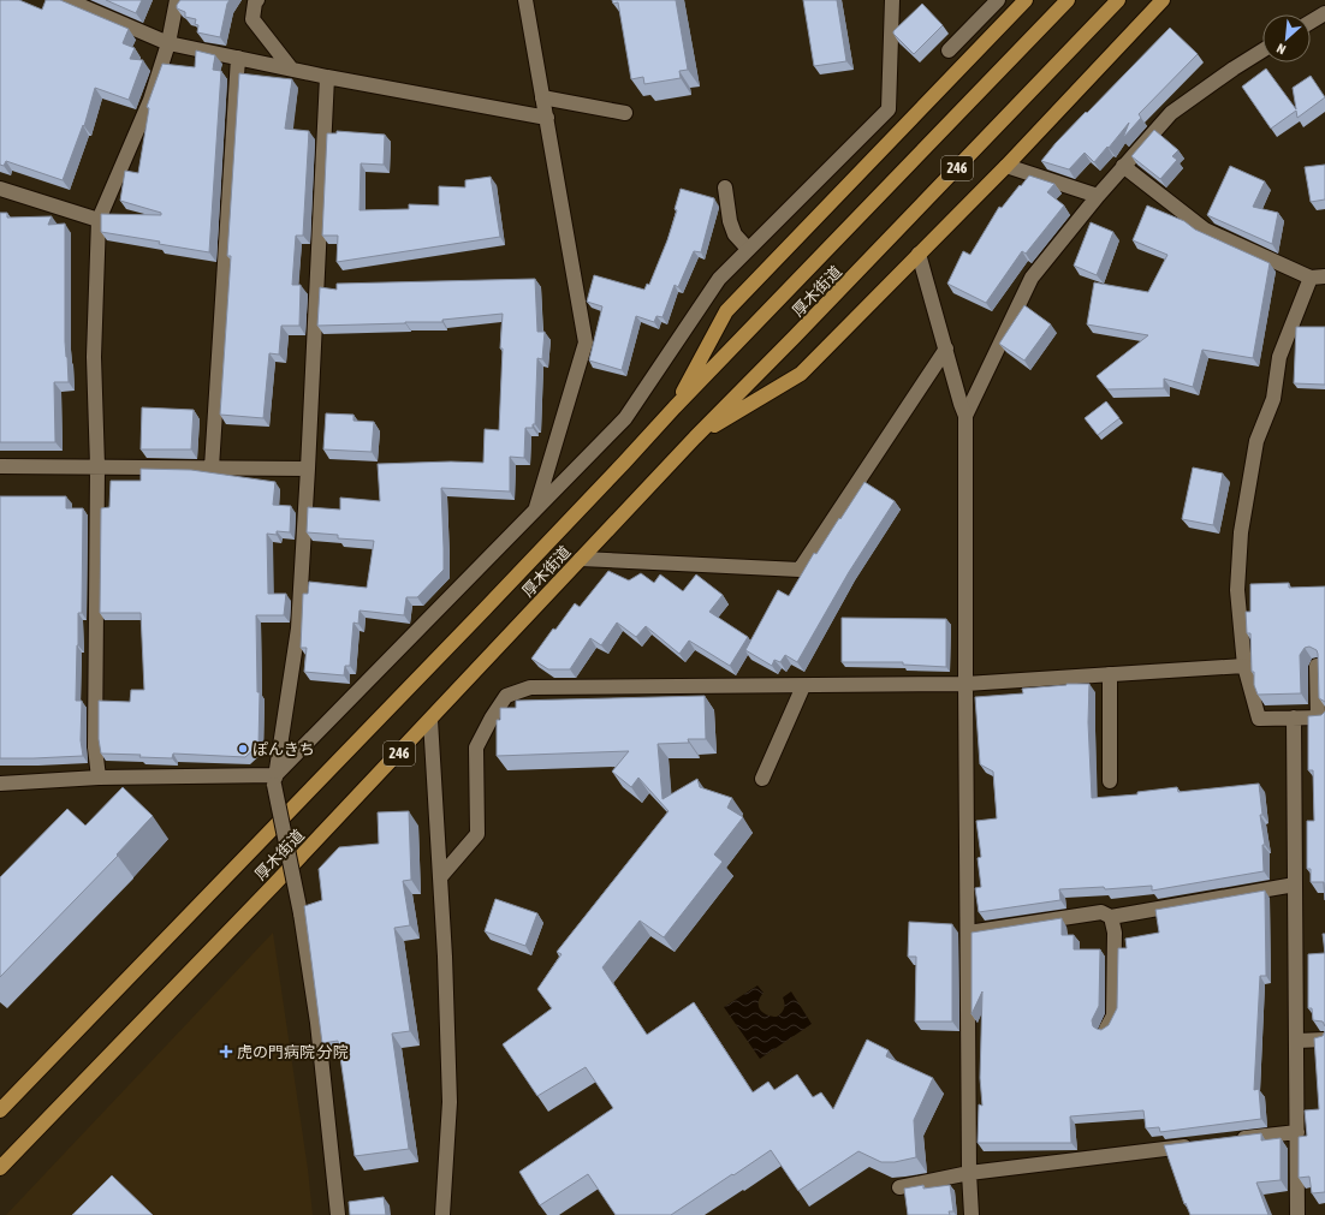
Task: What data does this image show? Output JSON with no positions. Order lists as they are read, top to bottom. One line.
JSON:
{"streets":{"highway":["246","厚木街道"]},"places":{"other":["ぽんきち"],"health":["虎の門病院 分院"]},"north":"bottom left"}
